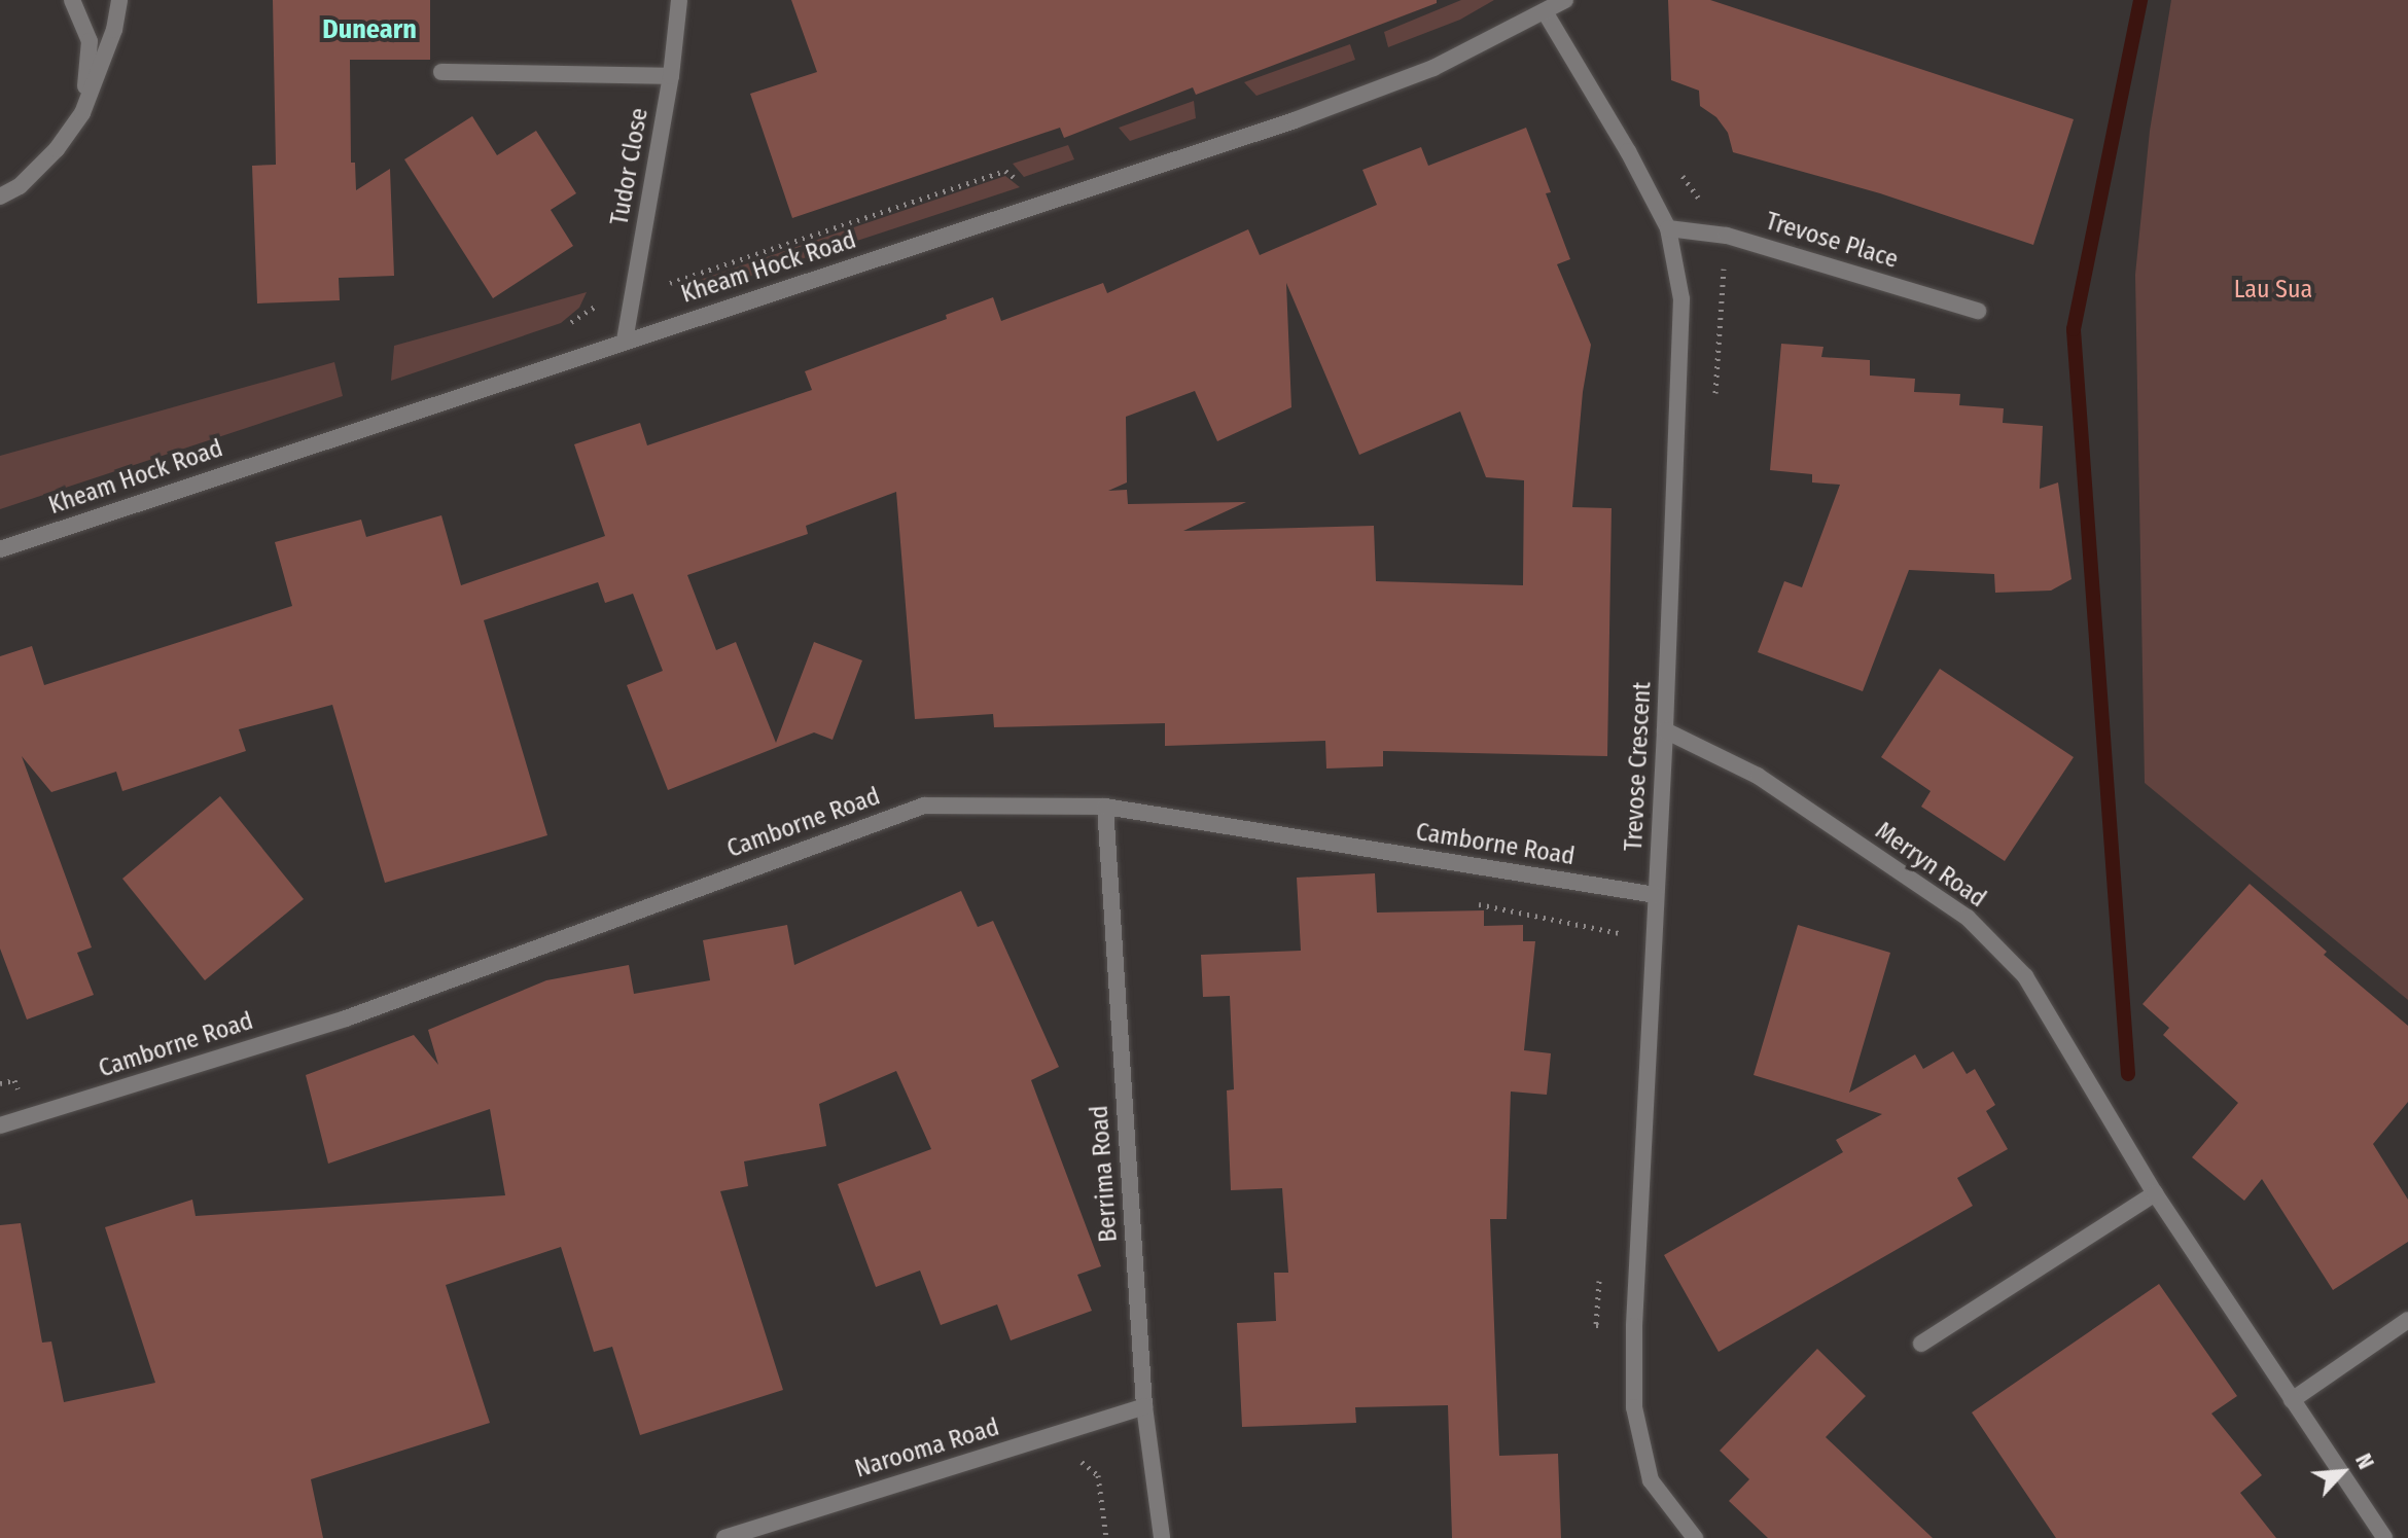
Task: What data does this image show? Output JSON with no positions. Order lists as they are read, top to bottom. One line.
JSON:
{"streets":{"street":["Tudor Close","Trevose Place","Kheam Hock Road","Trevose Crescent","Camborne Road","Merryn Road","Berrima Road","Narooma Road"]},"crossings":[["Tudor Close","Kheam Hock Road"],["Trevose Place","Trevose Crescent"],["Kheam Hock Road","Trevose Crescent"],["Trevose Crescent","Camborne Road"],["Trevose Crescent","Merryn Road"],["Camborne Road","Berrima Road"],["Berrima Road","Narooma Road"]],"districts":["Dunearn"],"parks":["Lau Sua"],"north":"top right"}
